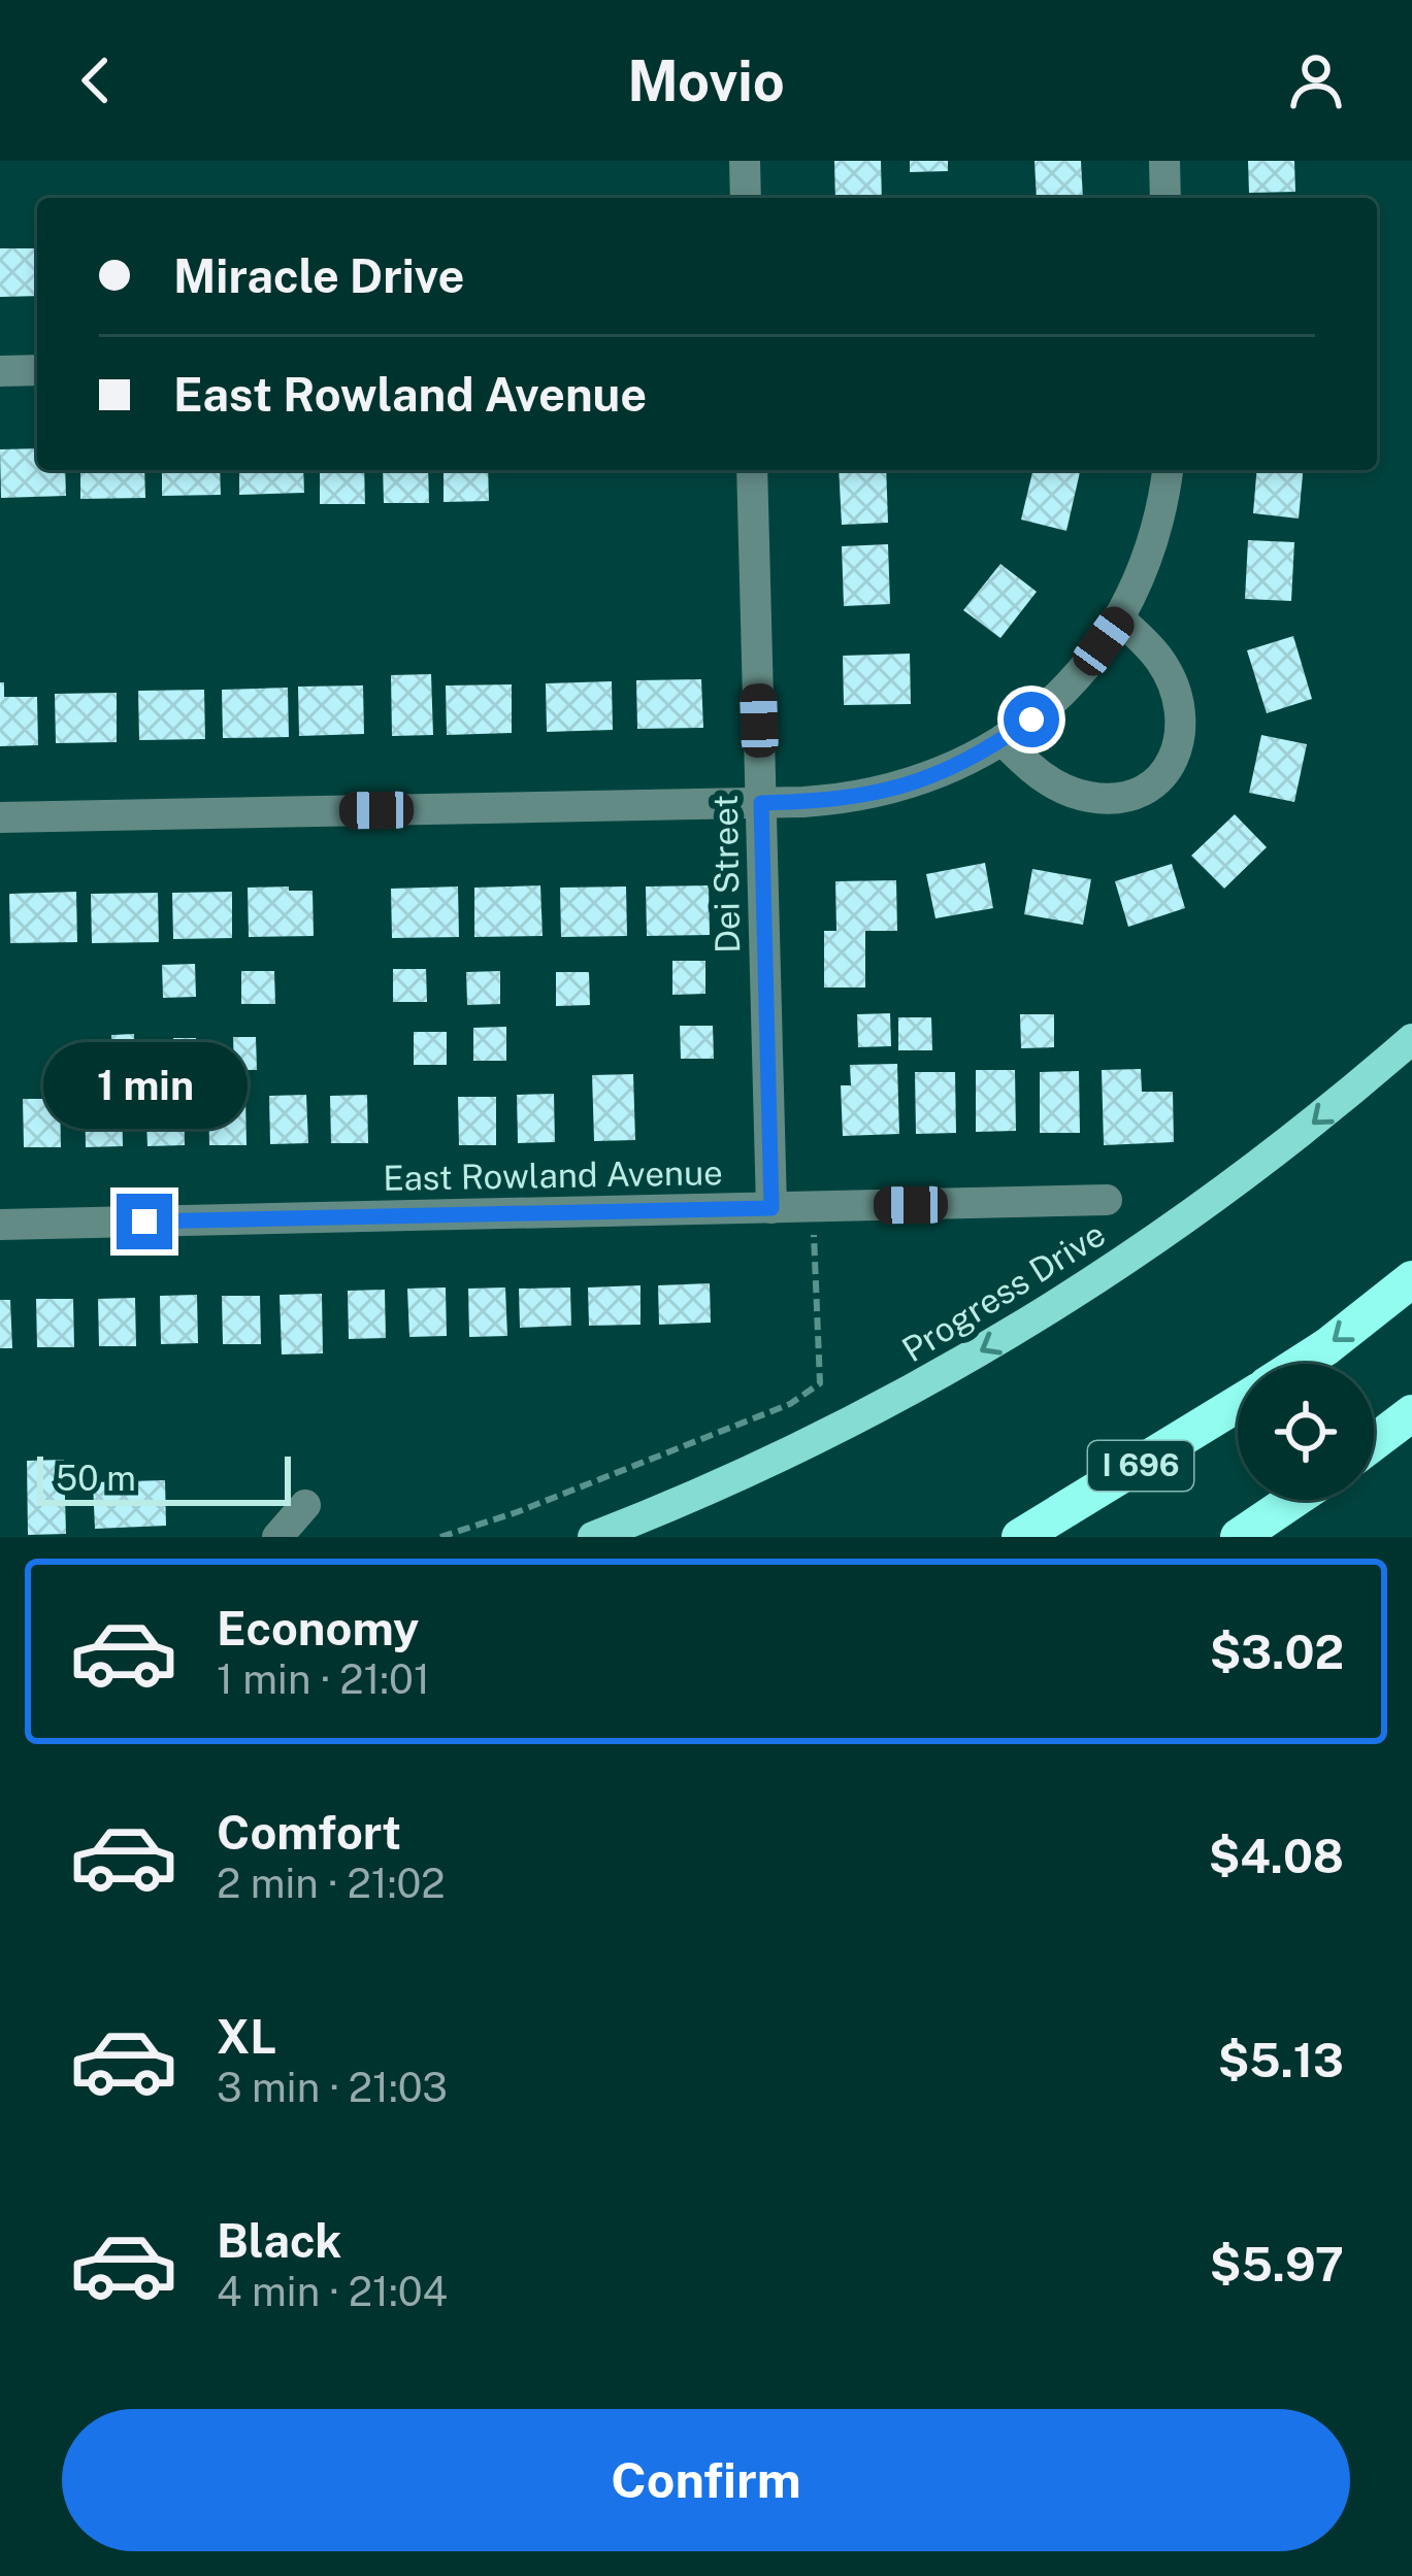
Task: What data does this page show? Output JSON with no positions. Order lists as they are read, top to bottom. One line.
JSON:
{"streets":{"highway":["I 696"],"main road":["Progress Drive"],"street":["Dei Street","East Rowland Avenue"]},"crossings":[["Dei Street","East Rowland Avenue"]],"one_way":["Progress Drive"],"scale_bar":"50 m","page":{"header":"Movio","banner":["Miracle Drive","East Rowland Avenue"],"bubble":"1 min","scale":"50 m","list":[{"name":"Economy","note":"1 min · 21:01","value":"$3.02"},{"name":"Comfort","note":"2 min · 21:02","value":"$4.08"},{"name":"XL","note":"3 min · 21:03","value":"$5.13"},{"name":"Black","note":"4 min · 21:04","value":"$5.97"}],"buttons":"Confirm"}}
